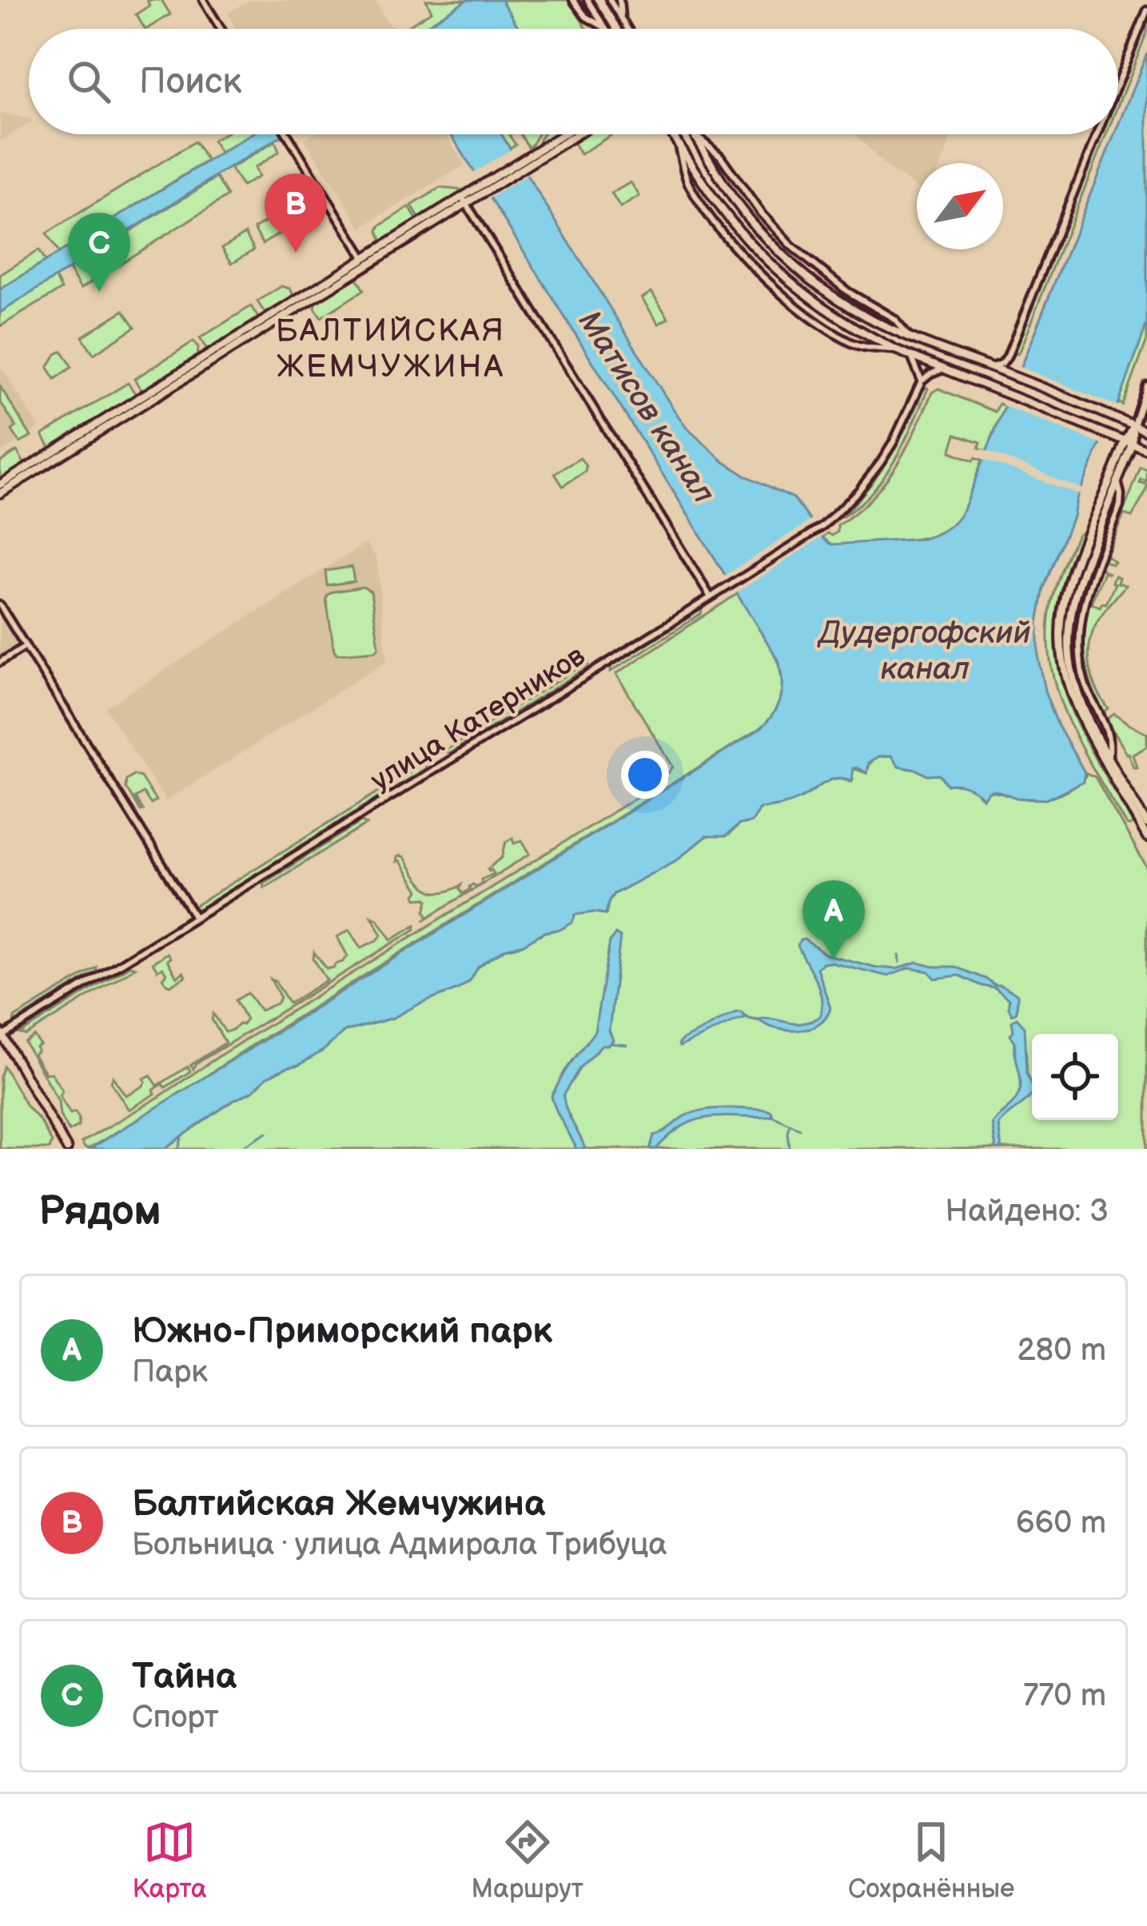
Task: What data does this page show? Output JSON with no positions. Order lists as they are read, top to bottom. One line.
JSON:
{"streets":{"street":["улица Катерников"]},"districts":["БАЛТИЙСКАЯ ЖЕМЧУЖИНА"],"water":["Матисов канал","Дудергофский канал"],"north":"top right","page":{"search":"Поиск","pins":["B","C","A"],"heading":["Рядом","Найдено: 3"],"list":[{"mark":"A","name":"Южно-Приморский парк","note":"Парк","value":"280 m"},{"mark":"B","name":"Балтийская Жемчужина","note":"Больница · улица Адмирала Трибуца","value":"660 m"},{"mark":"C","name":"Тайна","note":"Спорт","value":"770 m"}],"nav":["Карта","Маршрут","Сохранённые"]}}
